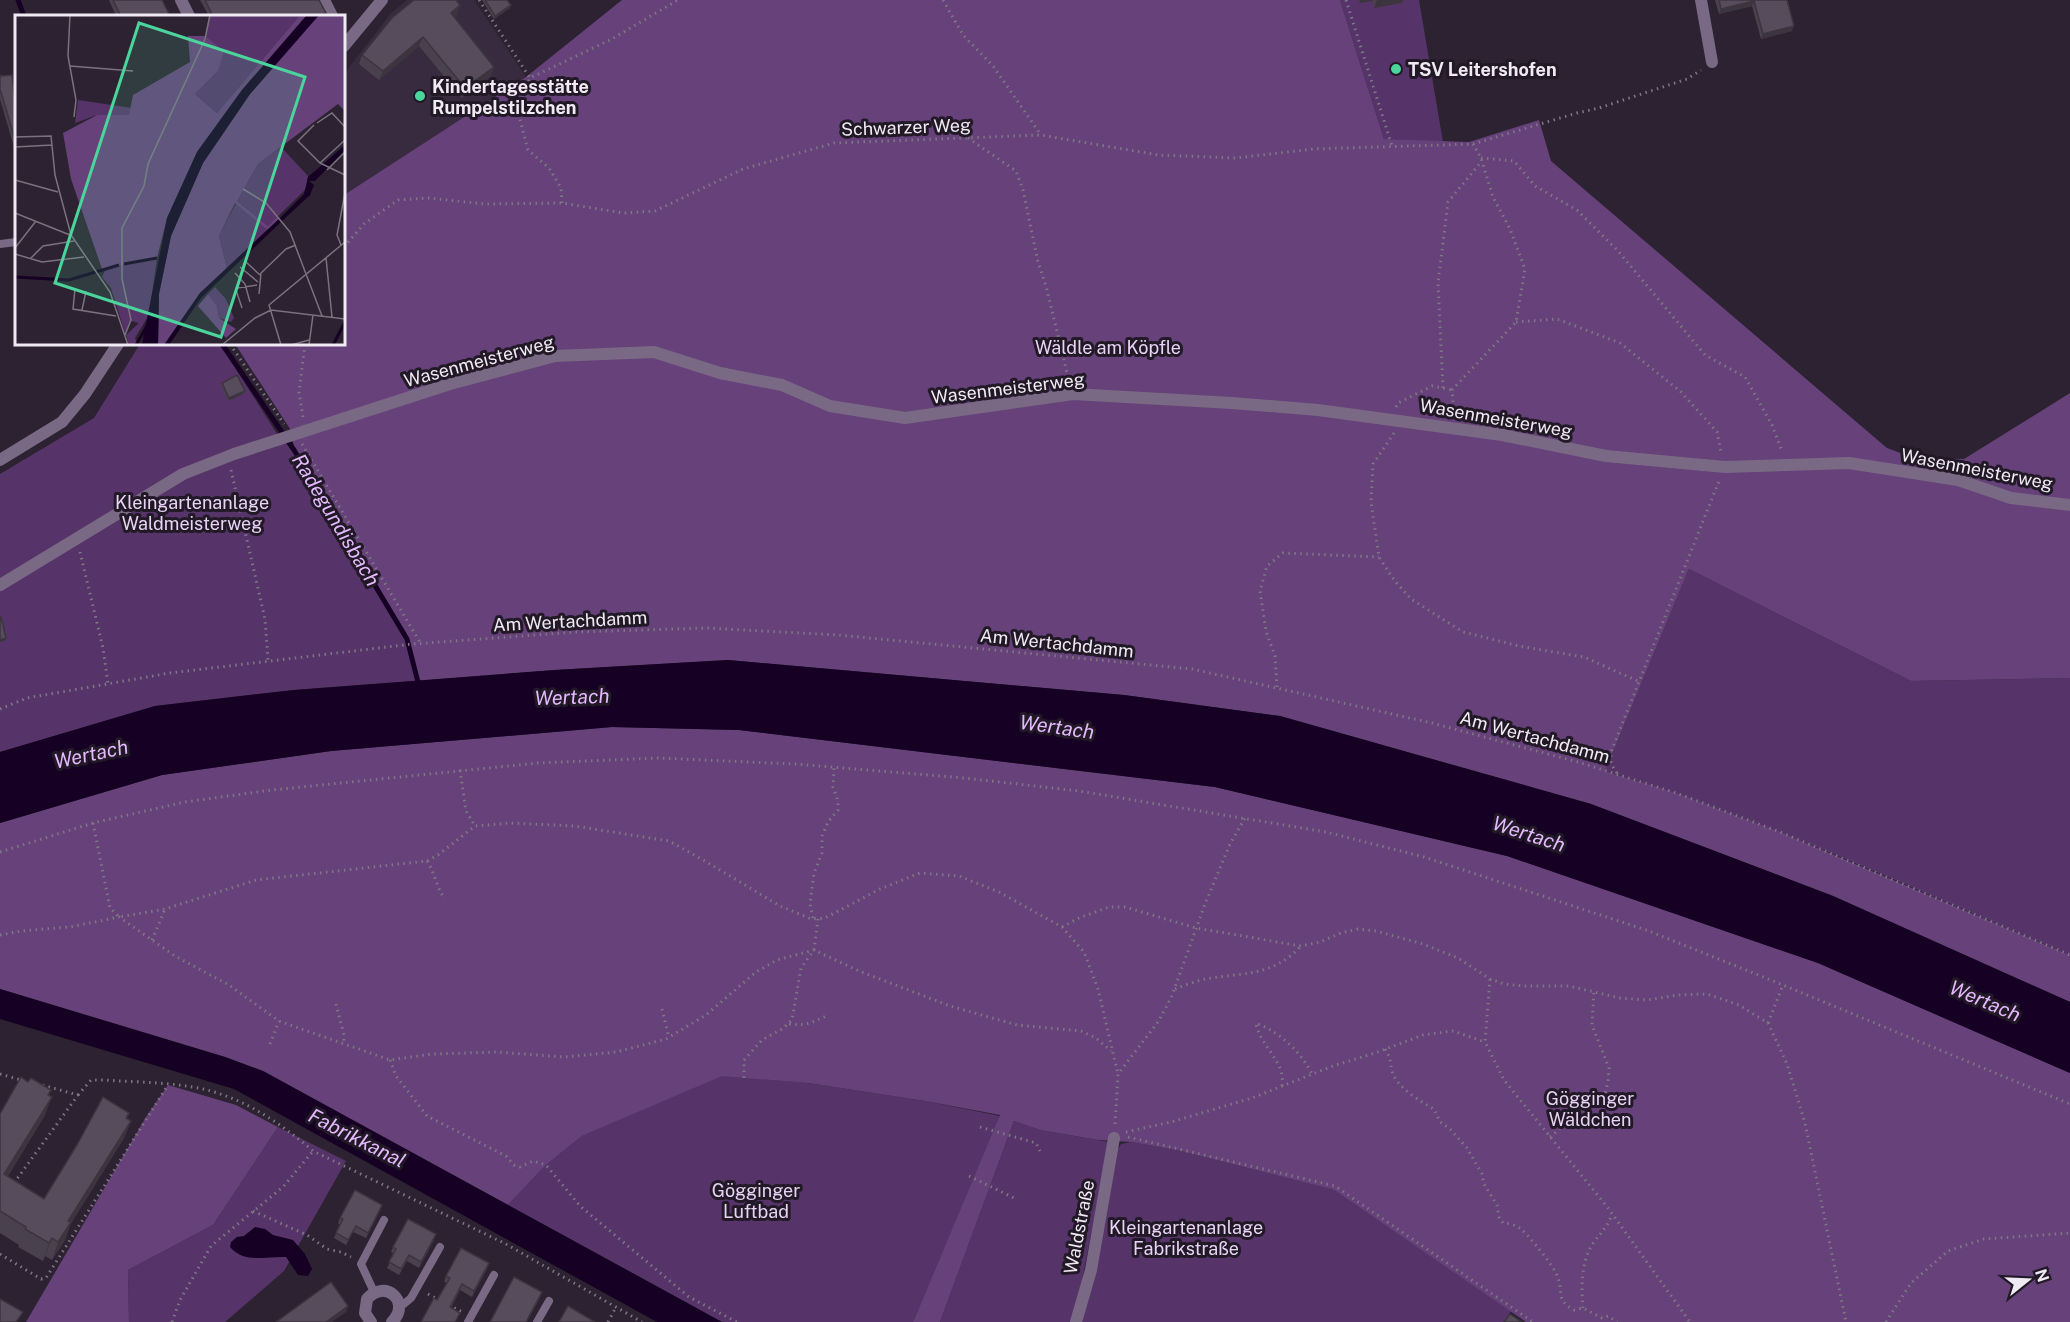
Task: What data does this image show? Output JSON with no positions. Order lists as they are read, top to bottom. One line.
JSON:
{"streets":{"street":["Wasenmeisterweg","Waldstraße"],"path":["Schwarzer Weg","Am Wertachdamm"]},"water":["Radegundisbach","Wertach","Fabrikkanal"],"parks":["Wäldle am Köpfle","Kleingartenanlage Waldmeisterweg","Gögginger Wäldchen","Gögginger Luftbad","Kleingartenanlage Fabrikstraße"],"places":["TSV Leitershofen","Kindertagesstätte Rumpelstilzchen"],"north":"right"}
